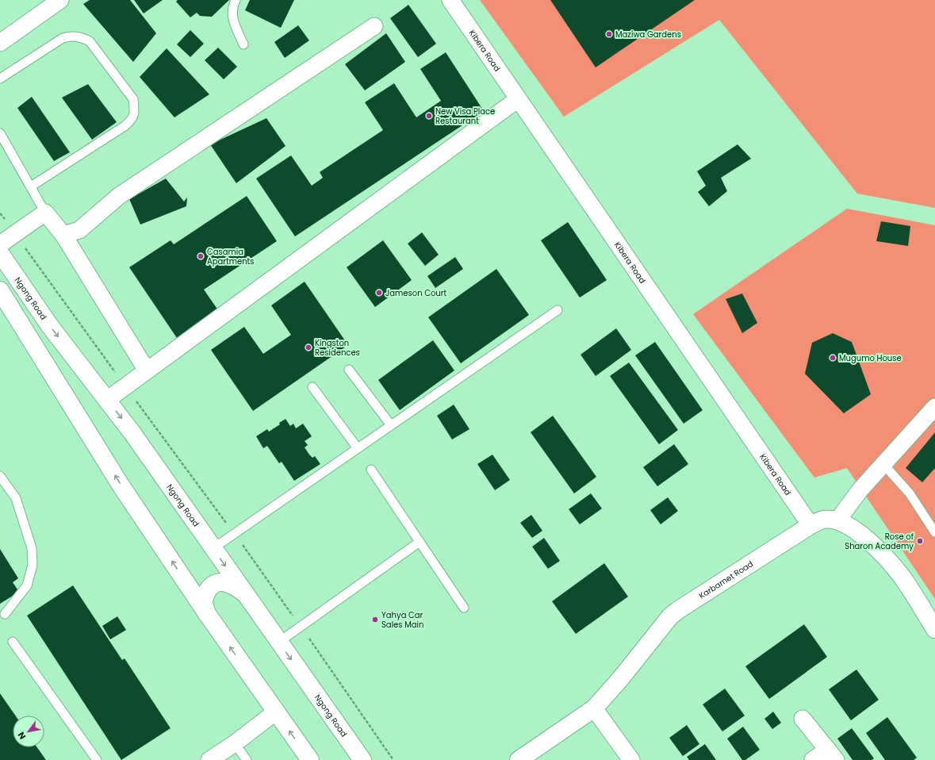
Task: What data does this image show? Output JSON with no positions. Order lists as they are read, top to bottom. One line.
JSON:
{"streets":{"main road":["Ngong Road","Karbarnet Road"],"street":["Kibera Road"]},"crossings":[["Kibera Road","Karbarnet Road"]],"places":["Maziwa Gardens","New Visa Place Restaurant","Casamia Apartments","Jameson Court","Kingston Residences","Mugumo House","Rose of Sharon Academy","Yahya Car Sales Main"],"north":"bottom left"}
